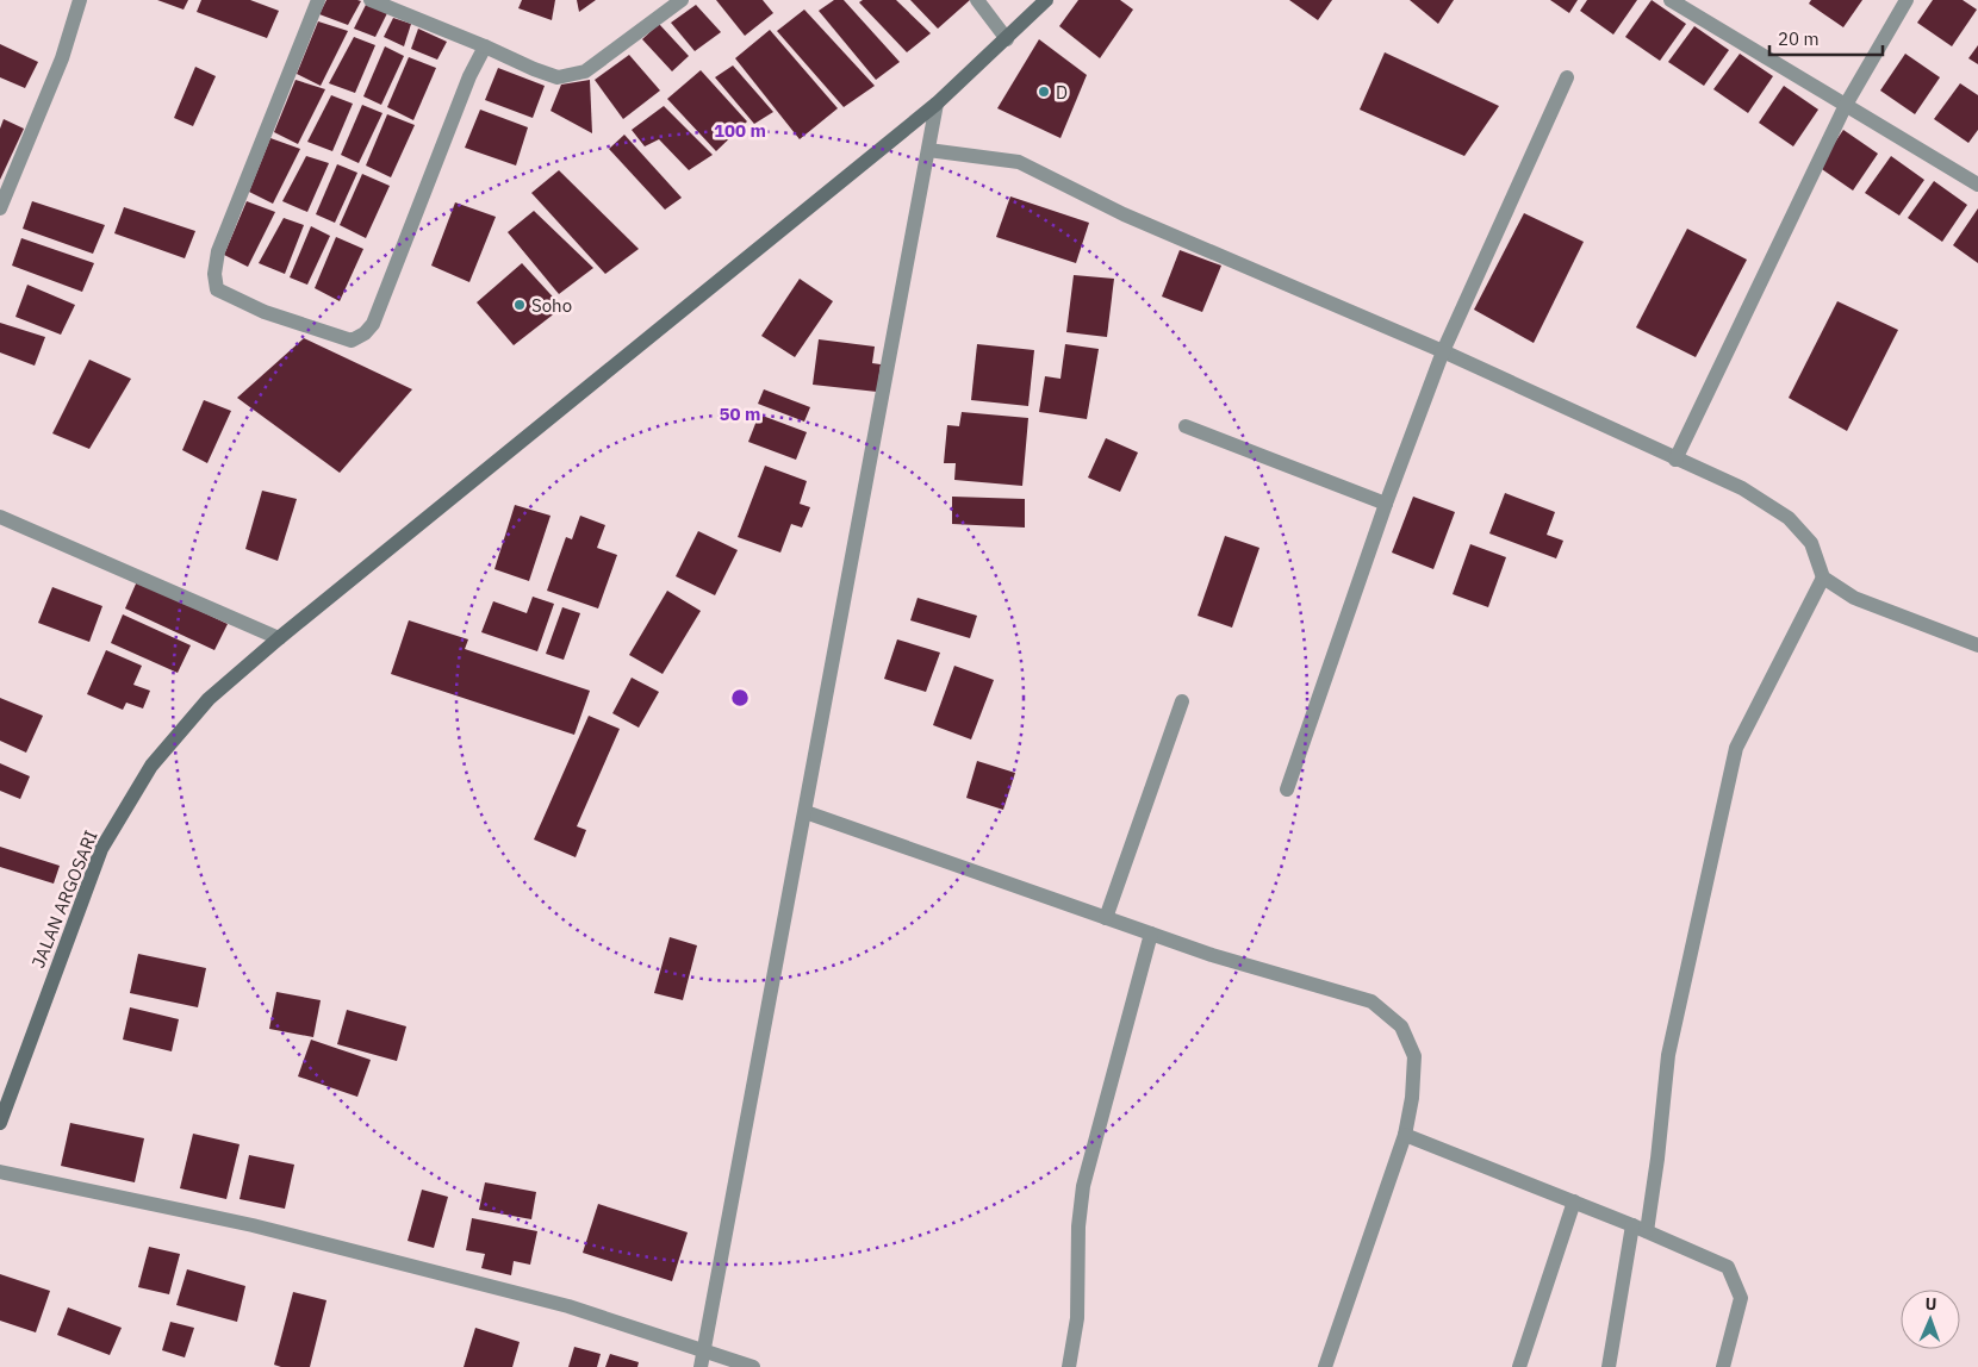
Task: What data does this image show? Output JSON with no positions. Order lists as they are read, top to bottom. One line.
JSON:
{"streets":{"street":["JALAN ARGOSARI"]},"places":["D","Soho"],"scale_bar":"20 m","north":"top","rings":["100 m","50 m"]}
